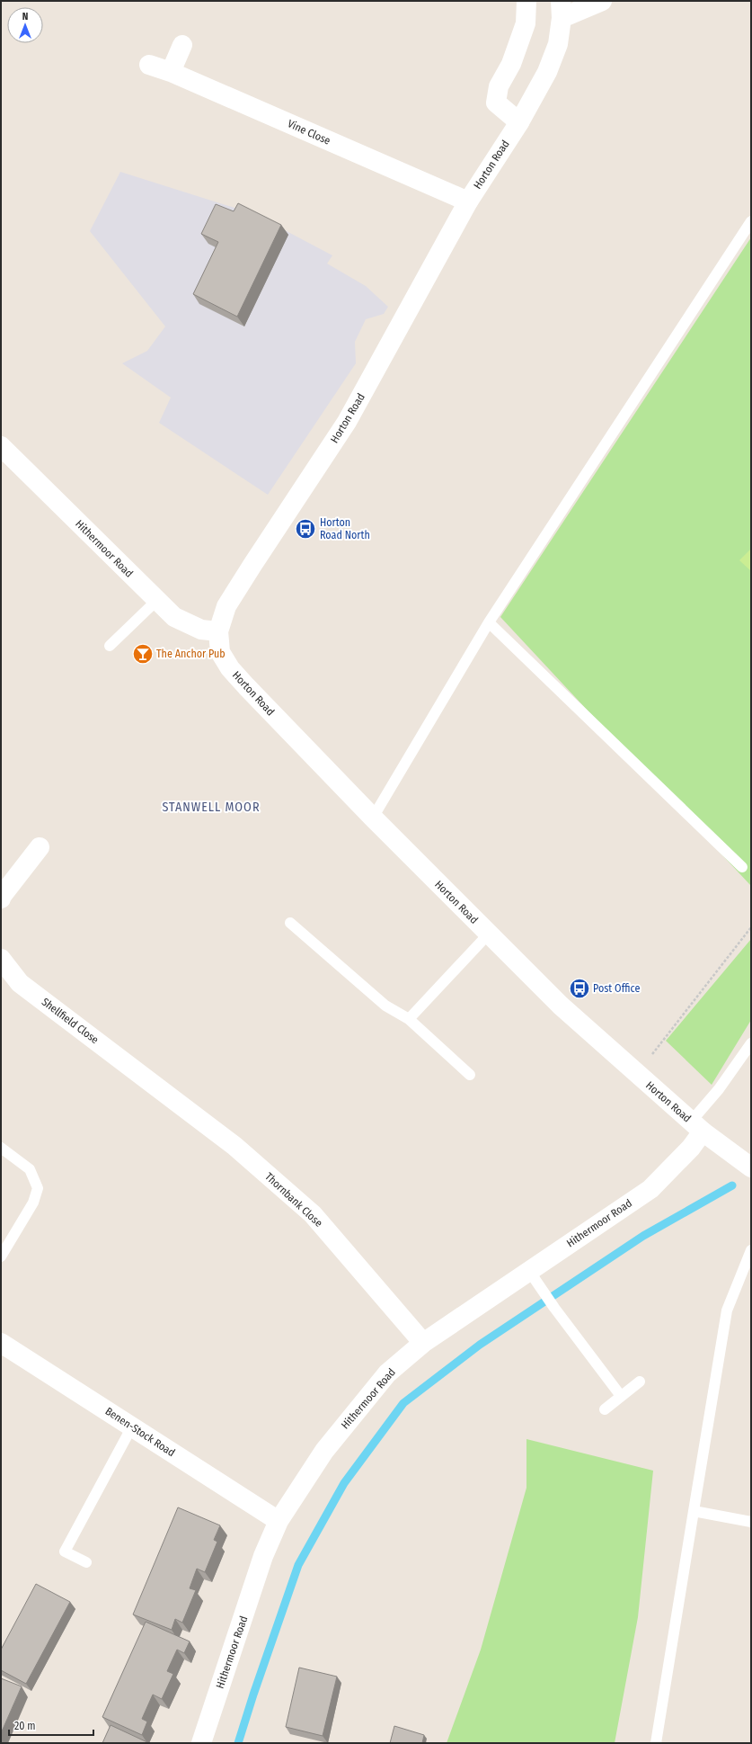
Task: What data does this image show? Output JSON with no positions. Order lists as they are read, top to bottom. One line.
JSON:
{"streets":{"street":["Vine Close","Horton Road","Hithermoor Road","Shellfield Close","Thornbank Close","Benen-Stock Road"]},"crossings":[["Vine Close","Horton Road"],["Horton Road","Hithermoor Road"],["Hithermoor Road","Thornbank Close"],["Hithermoor Road","Benen-Stock Road"],["Shellfield Close","Thornbank Close"]],"districts":["STANWELL MOOR"],"places":{"bus stop":["Horton Road North","Post Office"],"bar":["The Anchor Pub"]},"scale_bar":"20 m","north":"top"}
